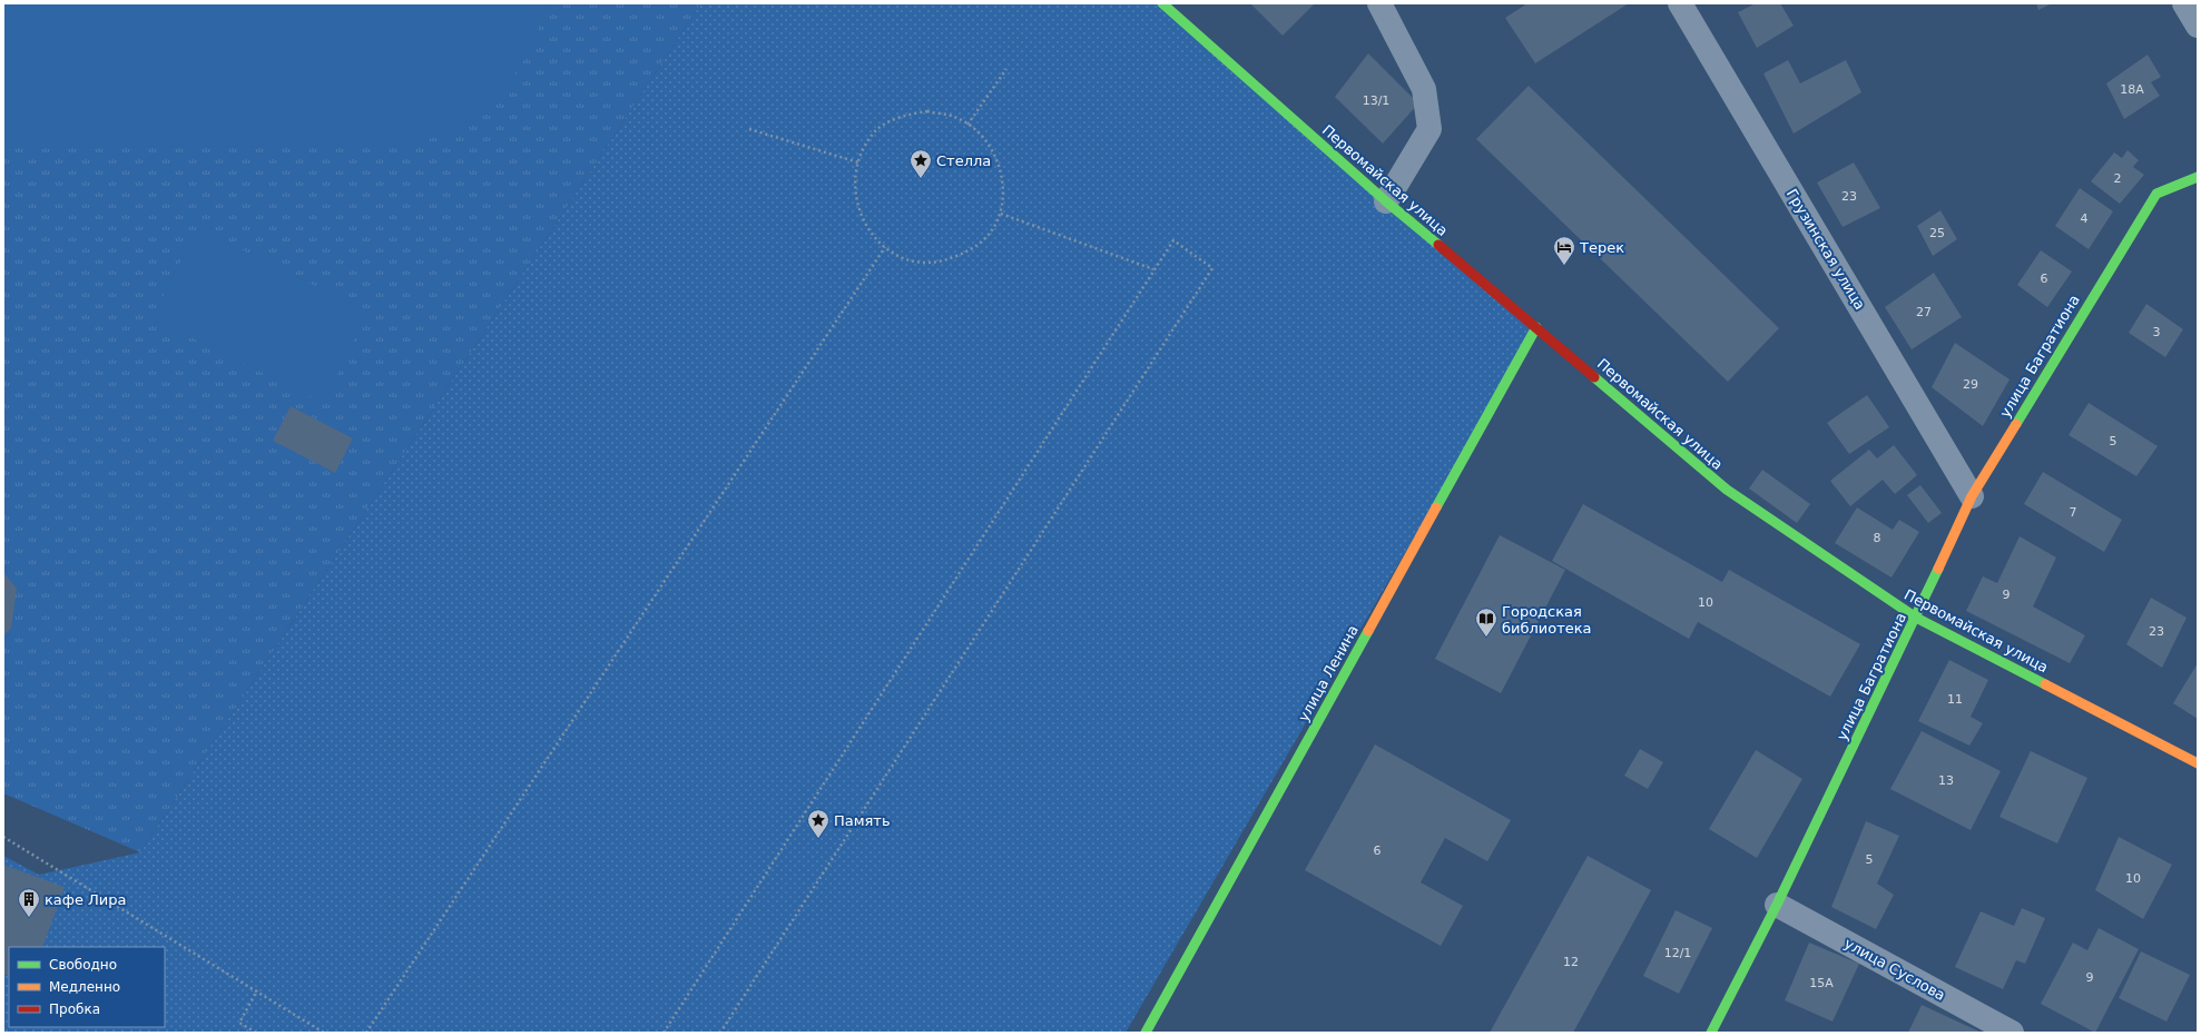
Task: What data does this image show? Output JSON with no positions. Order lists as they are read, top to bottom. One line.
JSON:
{"streets":{"street":["Первомайская улица","Грузинская улица","улица Багратиона","улица Ленина","улица Суслова"]},"crossings":[["Первомайская улица","улица Багратиона"],["Первомайская улица","улица Ленина"],["Грузинская улица","улица Багратиона"],["улица Багратиона","улица Суслова"]],"places":{"place":["Стелла","Память"],"hotel":["Терек"],"library":["Городская библиотека"],"building":["кафе Лира"]},"house_numbers":["18А","13/1","2","23","4","25","6","27","3","29","5","7","8","9","10","23","11","13","6","5","10","12/1","12","9","15А"],"legend":["Свободно","Медленно","Пробка"]}
